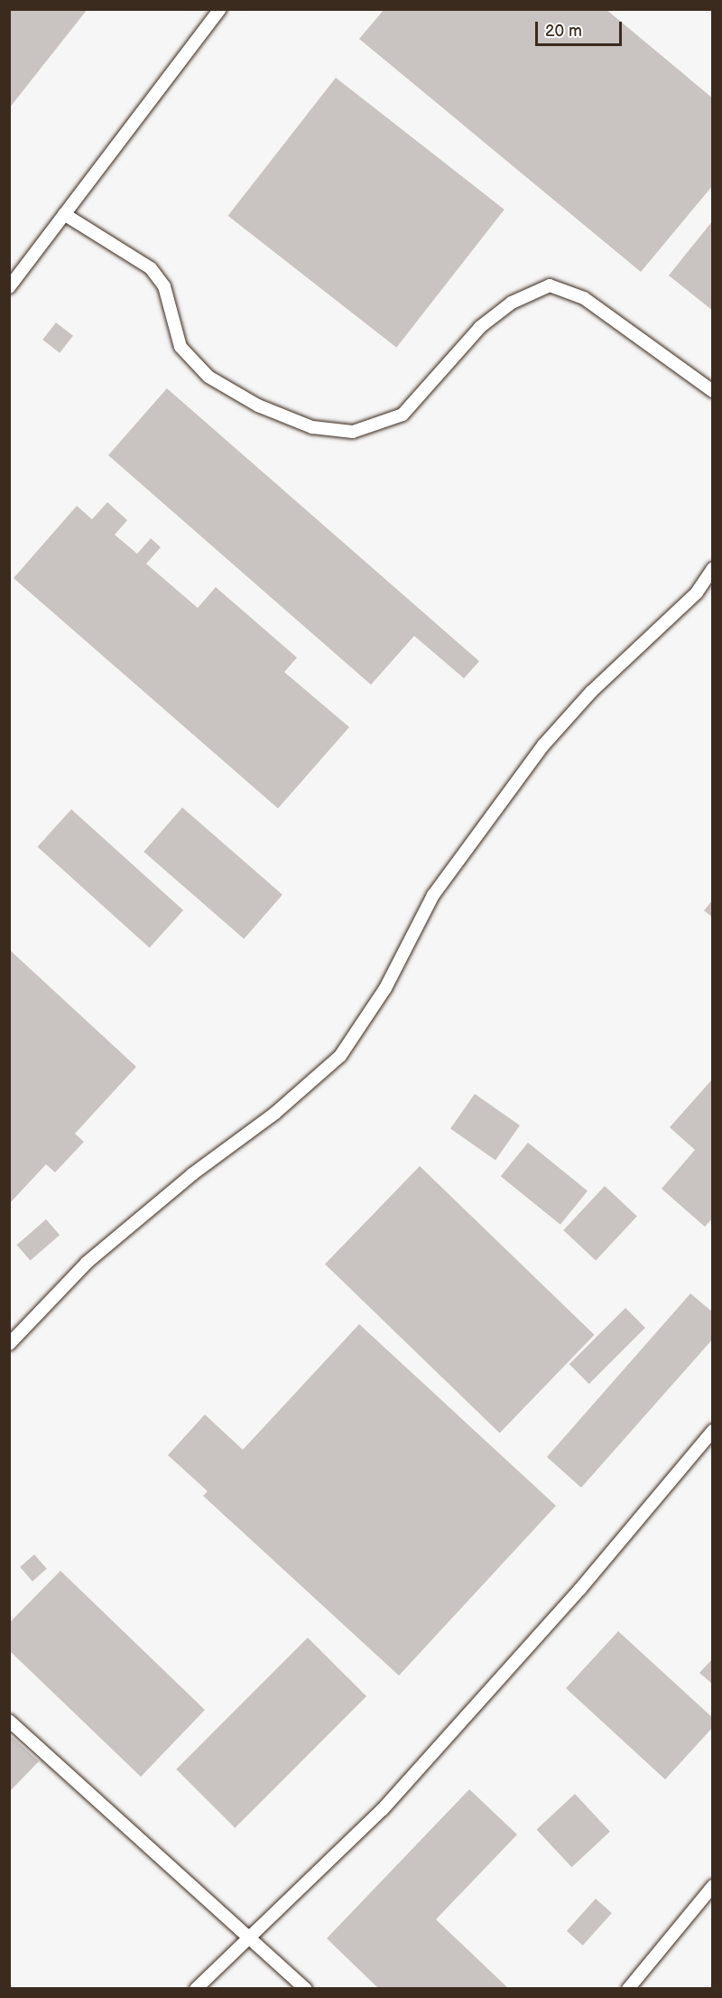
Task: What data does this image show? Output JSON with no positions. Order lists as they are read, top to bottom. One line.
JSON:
{"scale_bar":"20 m"}
